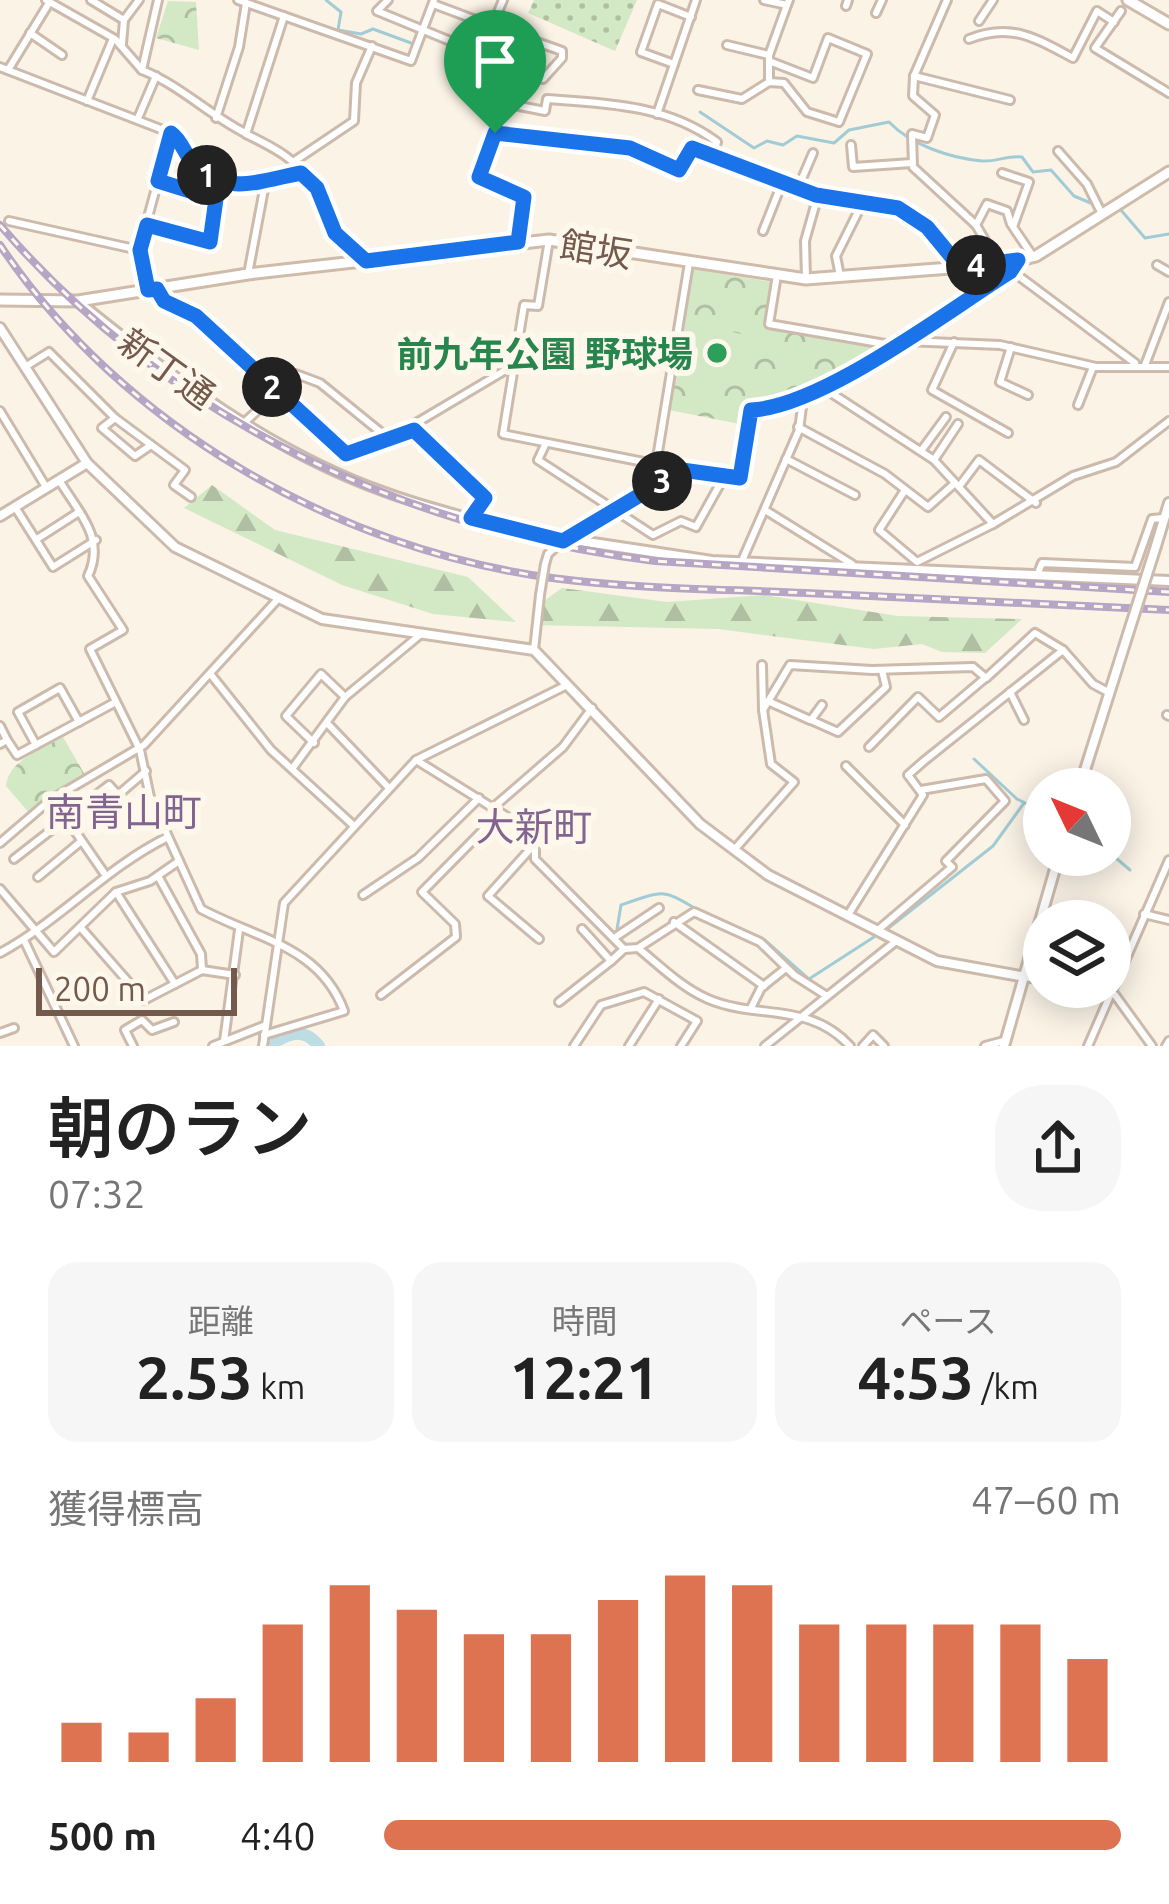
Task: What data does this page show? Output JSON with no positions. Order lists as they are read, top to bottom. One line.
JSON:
{"streets":{"main road":["館坂"],"street":["新丁通"]},"crossings":[["館坂","新丁通"]],"districts":["南青山町","大新町"],"places":["前九年公園 野球場"],"scale_bar":"200 m","north":"top left","page":{"pins":["1","4","2","3"],"scale":"200 m","heading":["朝のラン","07:32"],"stats":[["距離","2.53 km"],["時間","12:21"],["ペース","4:53 /km"]],"chart":["獲得標高","47–60 m"],"list":[{"name":"500 m","note":"4:40"}]}}
